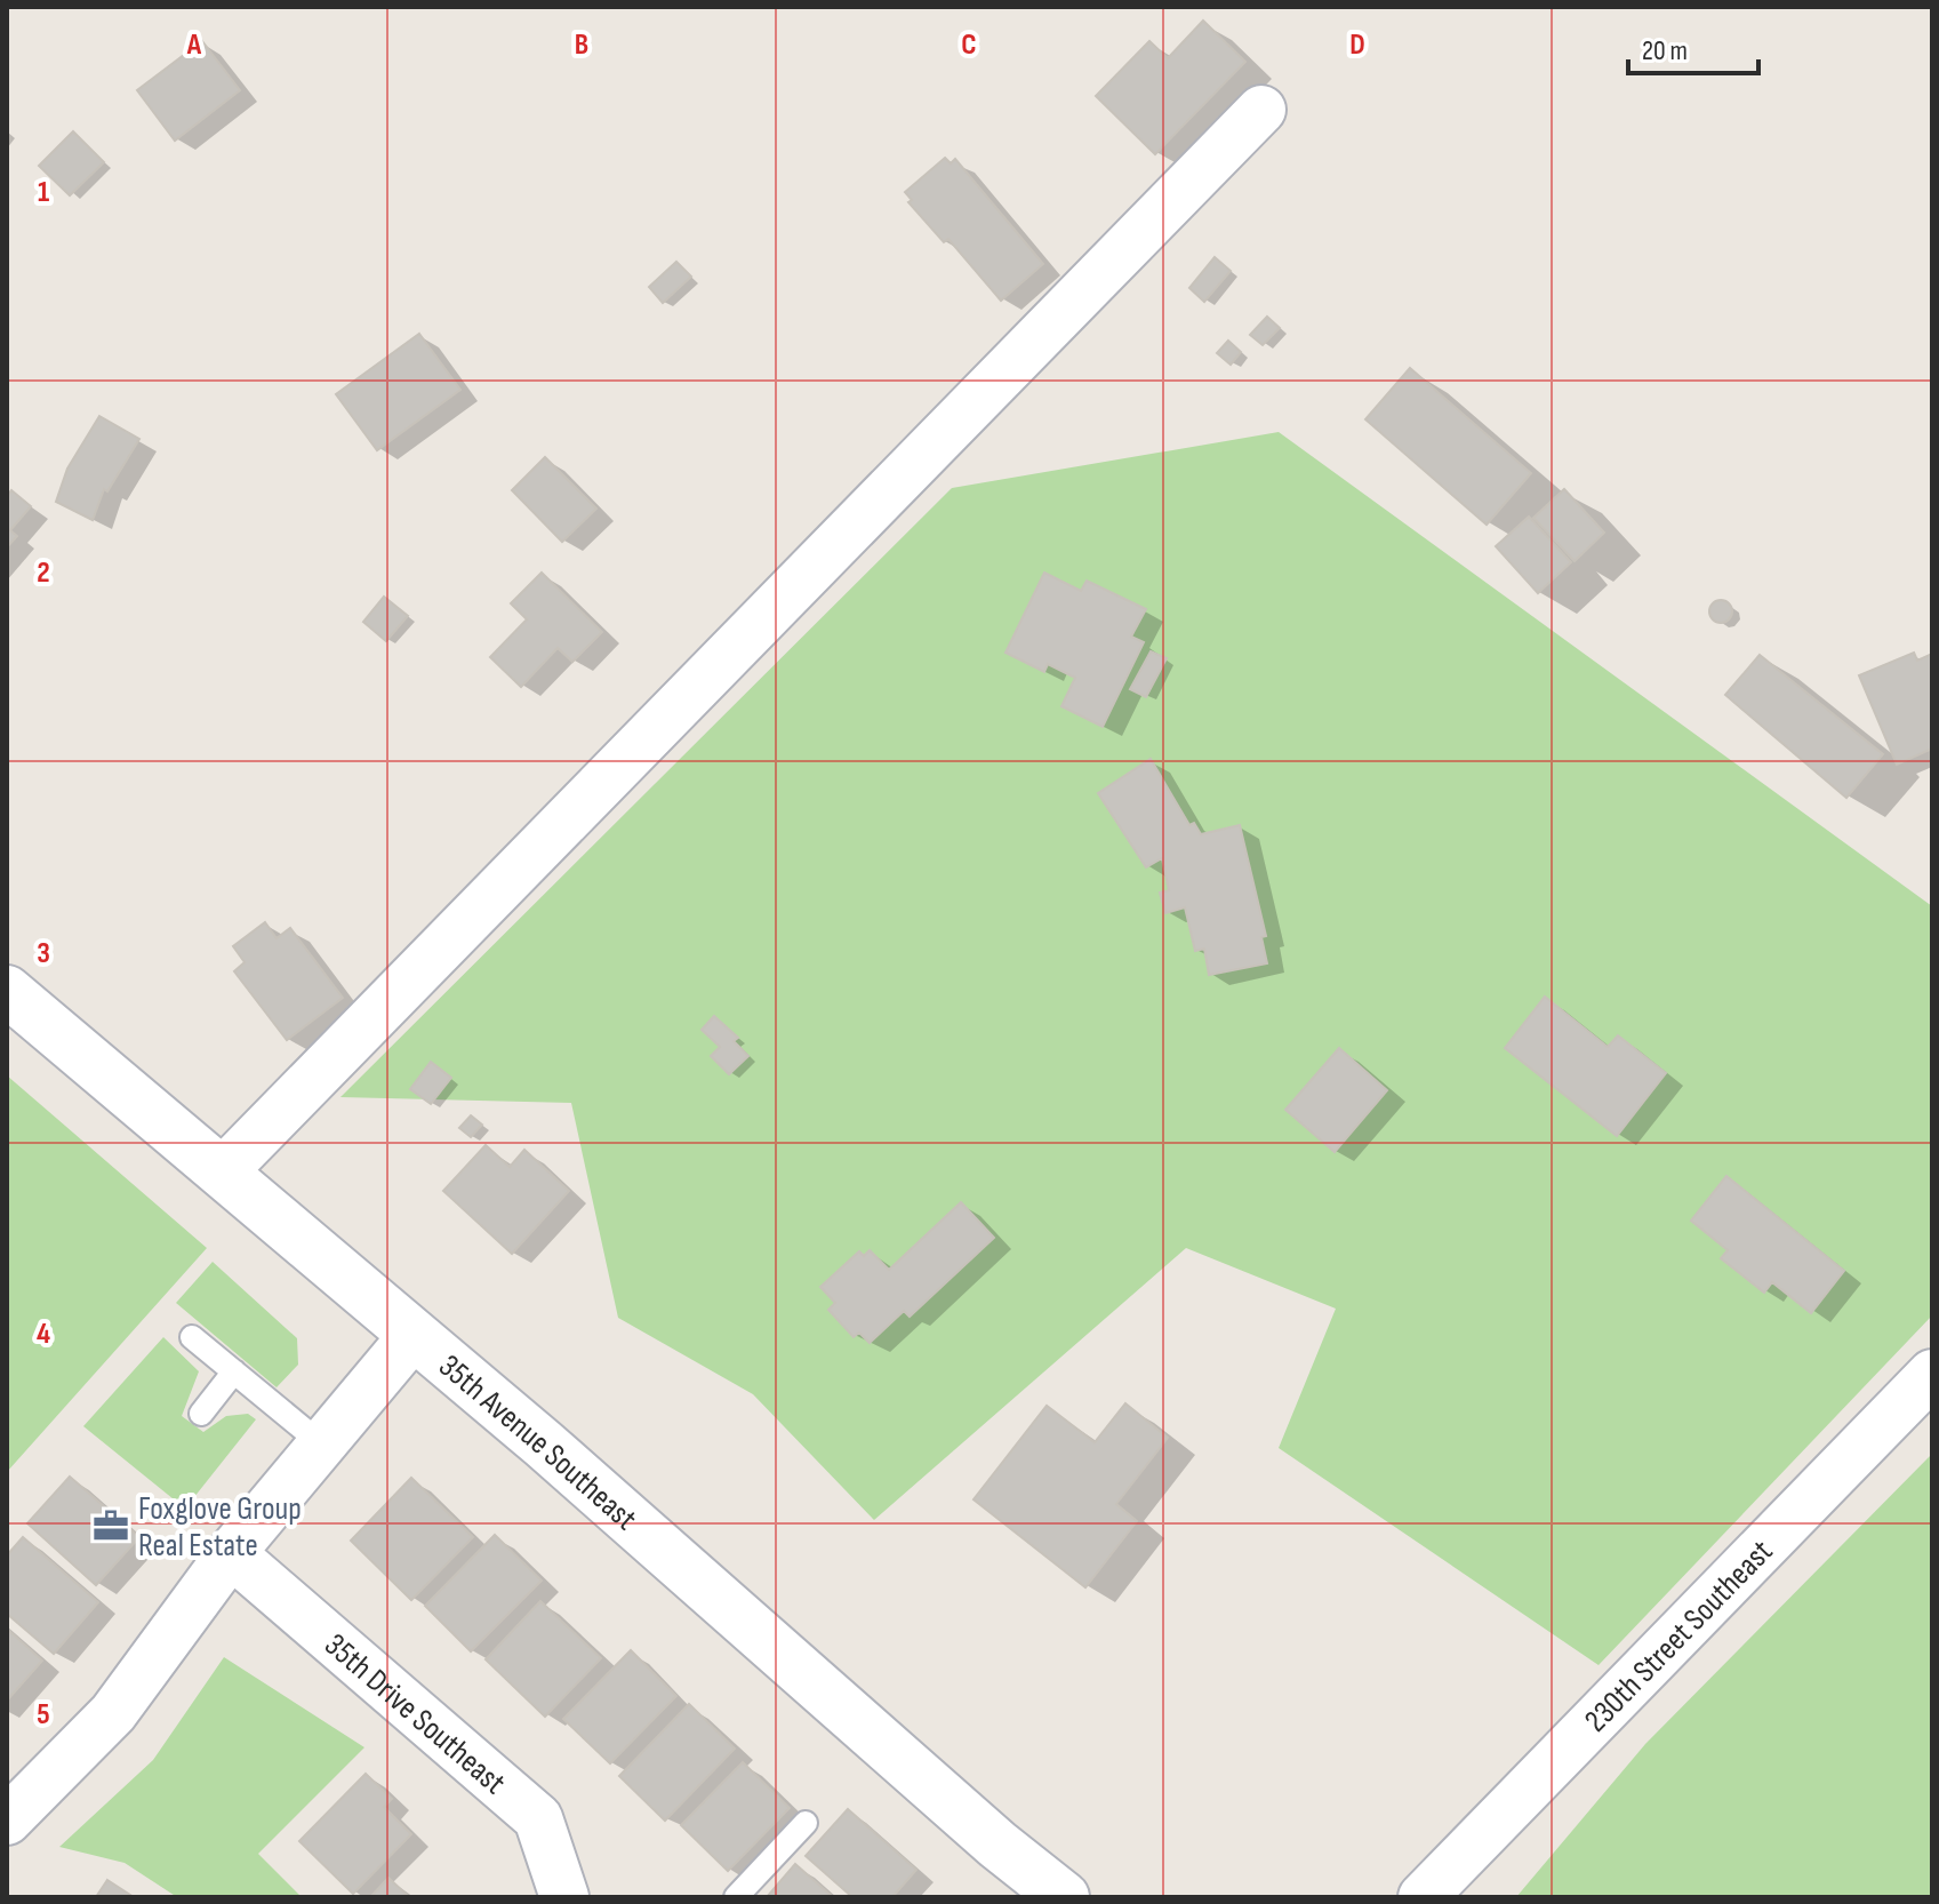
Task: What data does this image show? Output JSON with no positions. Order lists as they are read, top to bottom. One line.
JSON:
{"streets":{"street":["35th Avenue Southeast","230th Street Southeast","35th Drive Southeast"]},"places":{"office":["Foxglove Group Real Estate"]},"scale_bar":"20 m","grid":{"columns":["A","B","C","D"],"rows":["1","2","3","4","5"]}}
